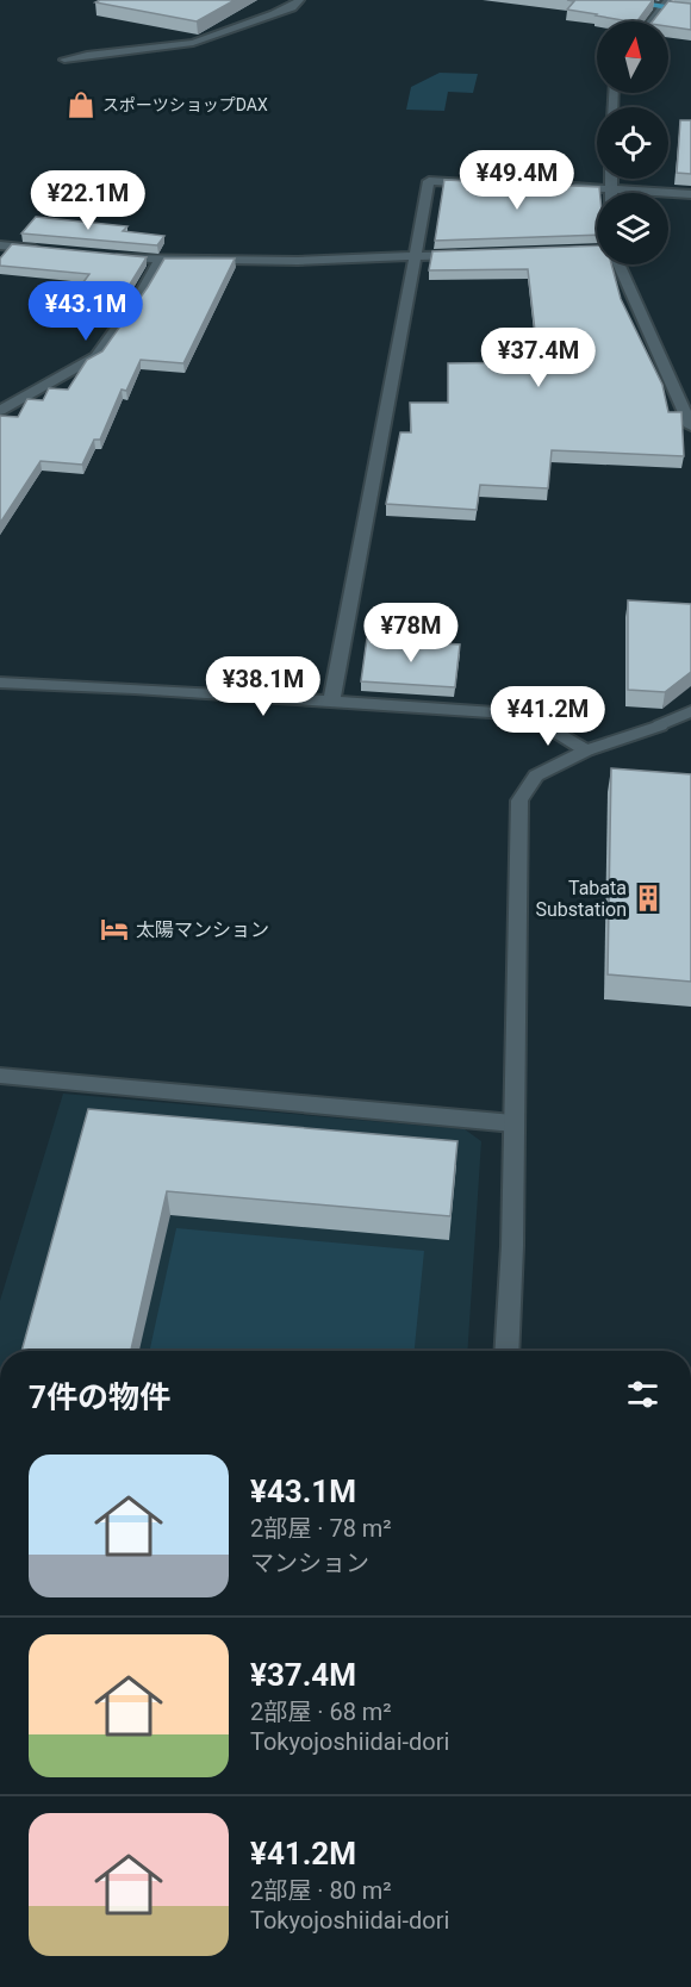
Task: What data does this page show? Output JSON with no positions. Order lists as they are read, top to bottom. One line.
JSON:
{"places":{"shop":["スポーツショップDAX"],"building":["Tabata Substation"],"hotel":["太陽マンション"]},"north":"top","page":{"price":["¥49.4M","¥22.1M","¥43.1M","¥37.4M","¥78M","¥38.1M","¥41.2M"],"heading":"7件の物件","list":[{"name":"¥43.1M","note":"2部屋 · 78 m² · マンション"},{"name":"¥37.4M","note":"2部屋 · 68 m² · Tokyojoshiidai-dori"},{"name":"¥41.2M","note":"2部屋 · 80 m² · Tokyojoshiidai-dori"}]}}
